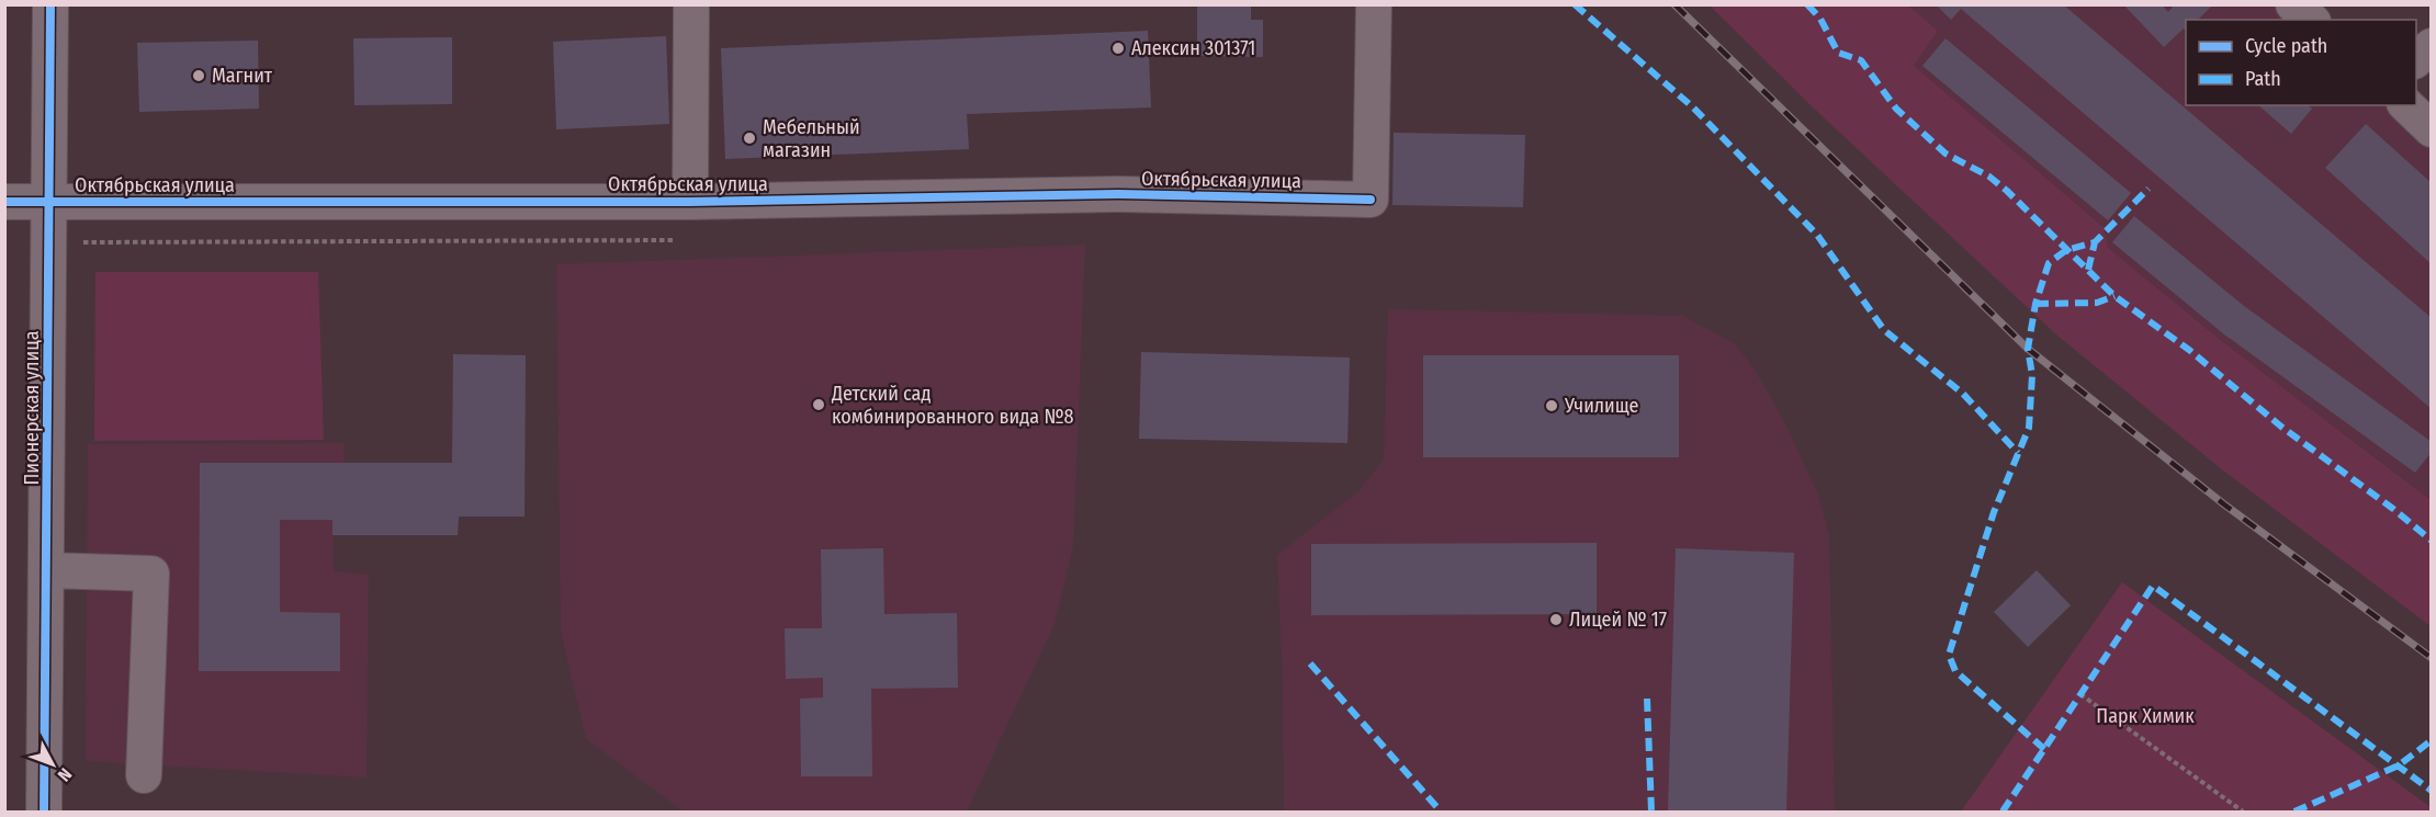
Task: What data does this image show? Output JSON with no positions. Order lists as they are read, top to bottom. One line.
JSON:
{"streets":{"street":["Октябрьская улица","Пионерская улица"]},"crossings":[["Октябрьская улица","Пионерская улица"]],"parks":["Парк Химик"],"places":["Алексин 301371","Магнит","Мебельный магазин","Детский сад комбинированного вида №8","Училище","Лицей № 17"],"legend":["Cycle path","Path"],"north":"bottom right"}
